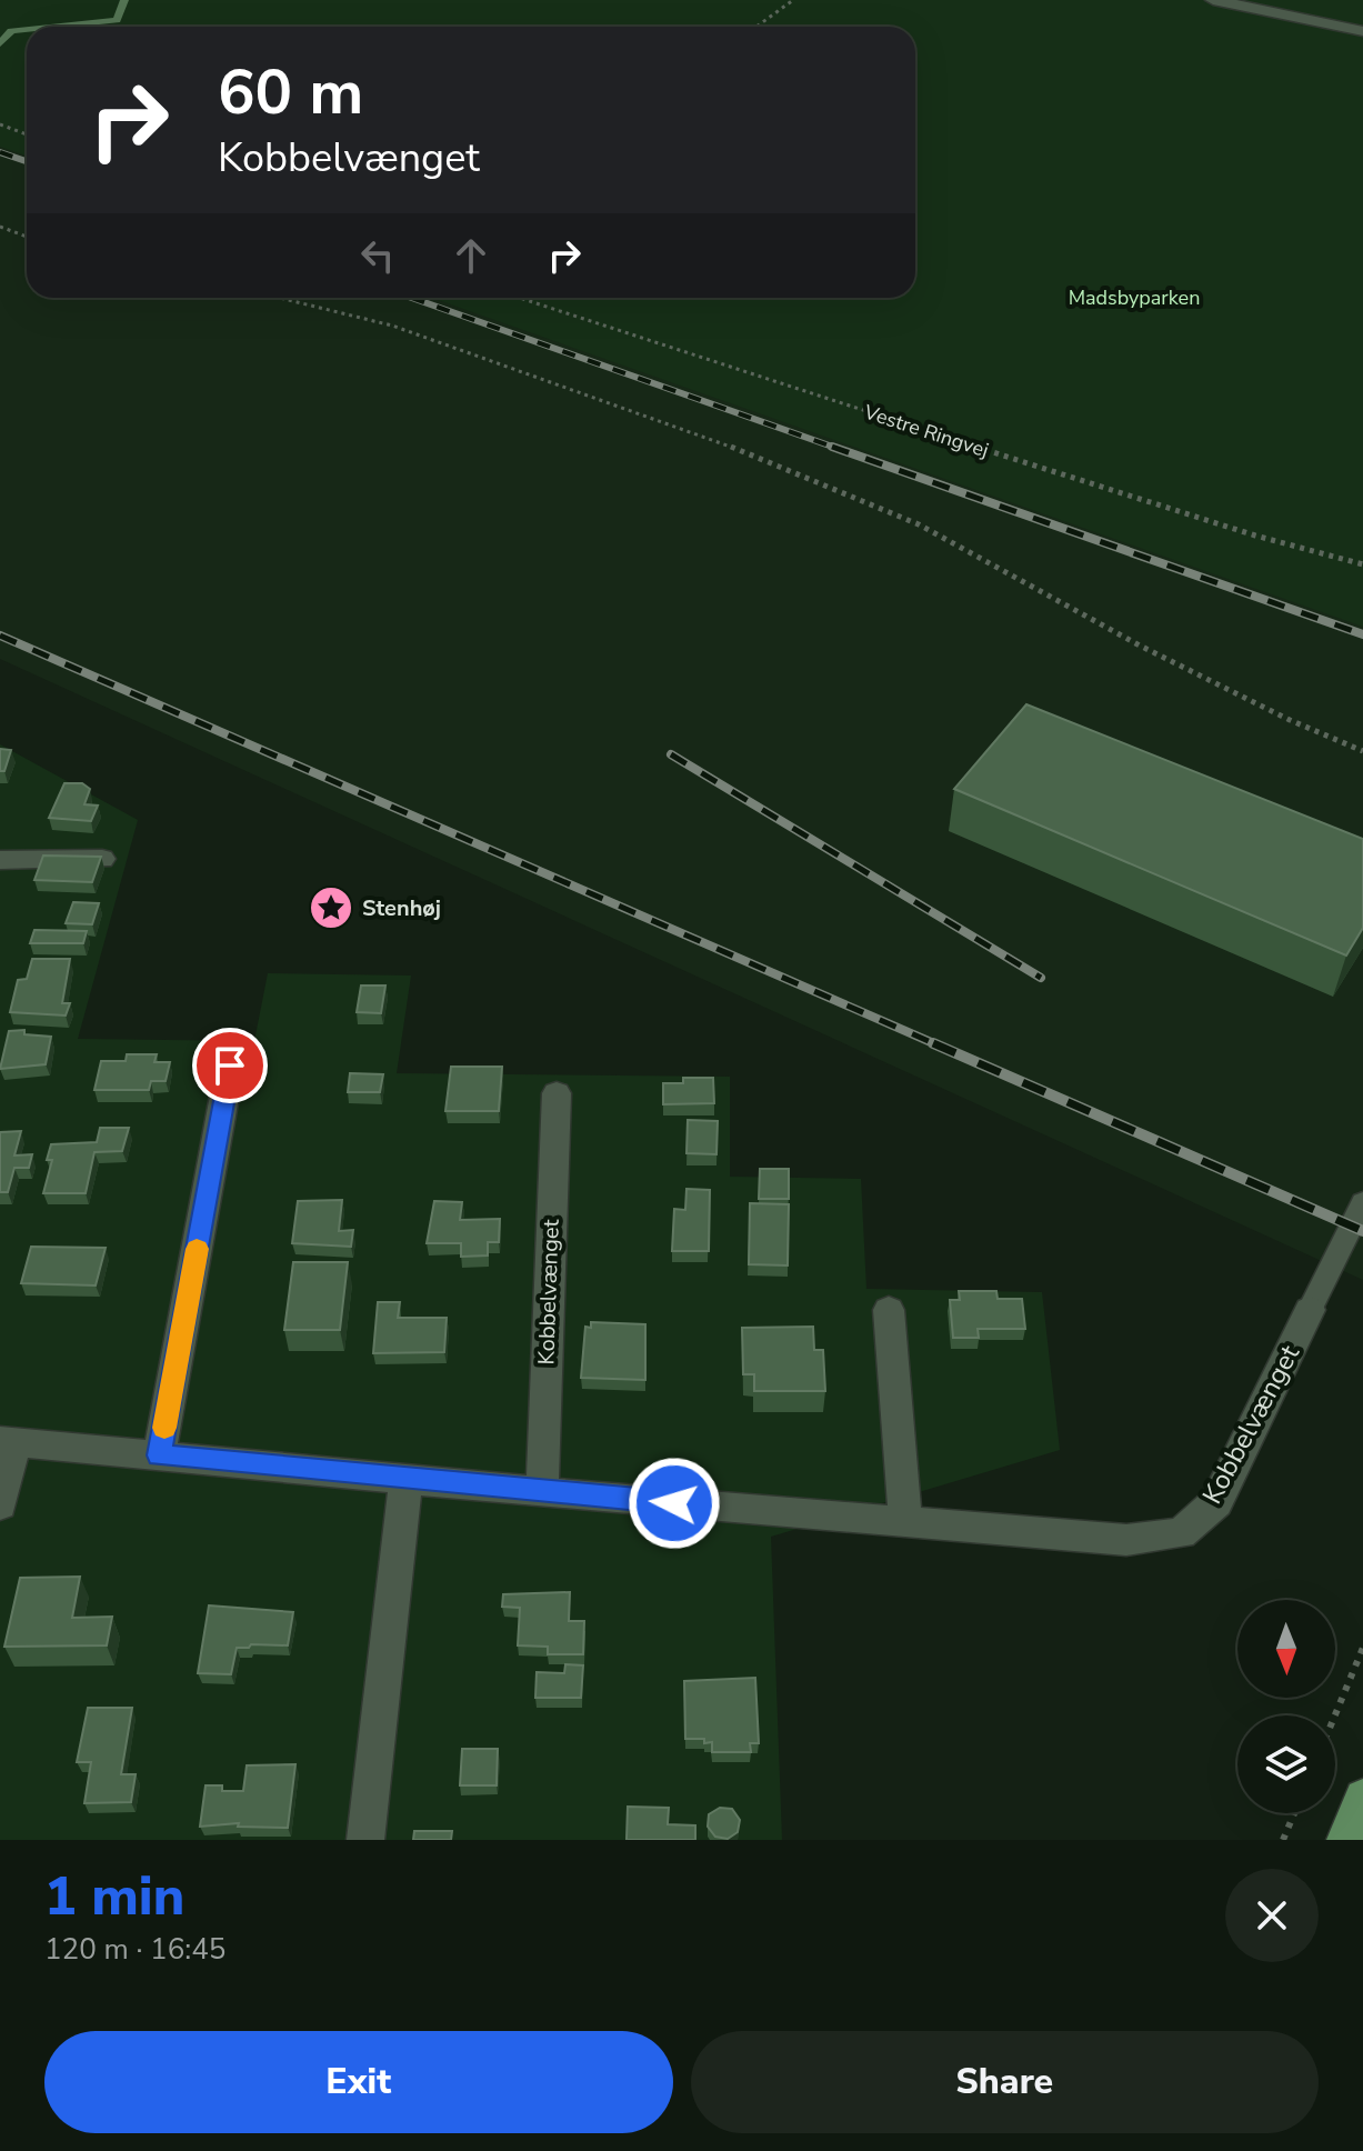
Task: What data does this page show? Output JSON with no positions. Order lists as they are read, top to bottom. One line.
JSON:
{"streets":{"street":["Kobbelvænget"],"path":["Vestre Ringvej"]},"parks":["Madsbyparken"],"places":{"place":["Stenhøj"]},"north":"bottom","page":{"turn":["60 m","Kobbelvænget"],"heading":["1 min","120 m · 16:45"],"buttons":["Exit","Share"]}}
